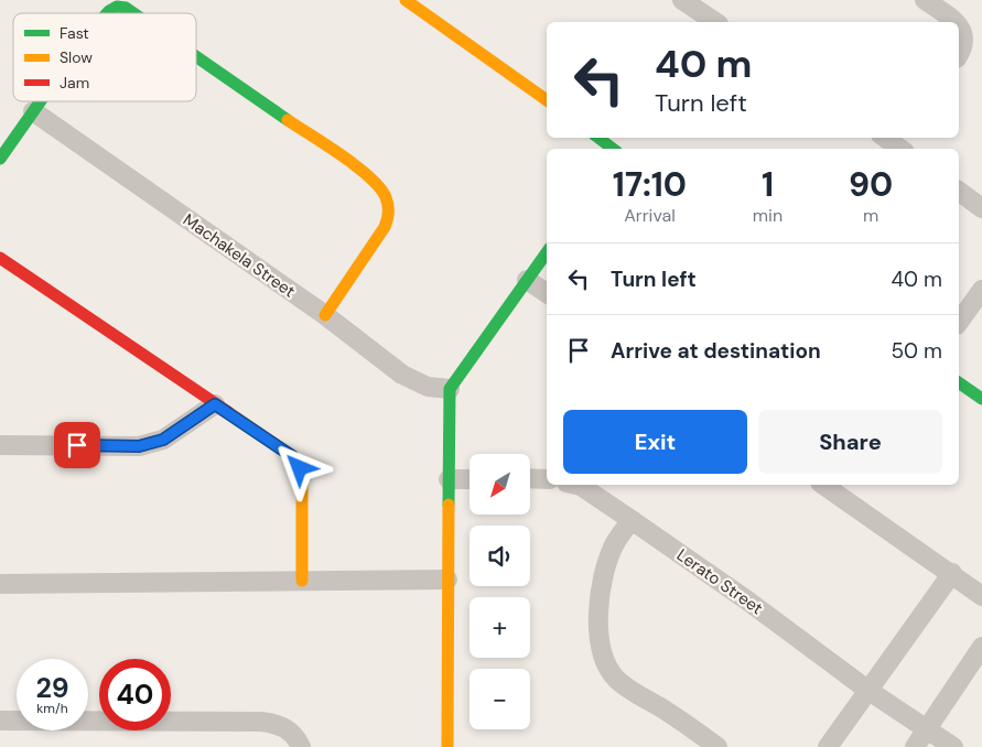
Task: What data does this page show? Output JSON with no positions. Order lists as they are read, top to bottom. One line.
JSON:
{"streets":{"street":["Machakela Street","Lerato Street"]},"legend":["Fast","Slow","Jam"],"north":"bottom left","page":{"turn":["40 m","Turn left"],"eta":["17:10","Arrival","1","min","90","m"],"list":[{"name":"Turn left","value":"40 m"},{"name":"Arrive at destination","value":"50 m"}],"buttons":["Exit","Share"],"map_buttons":["+","−"],"speed":"29 km/h","limit":"40"}}
